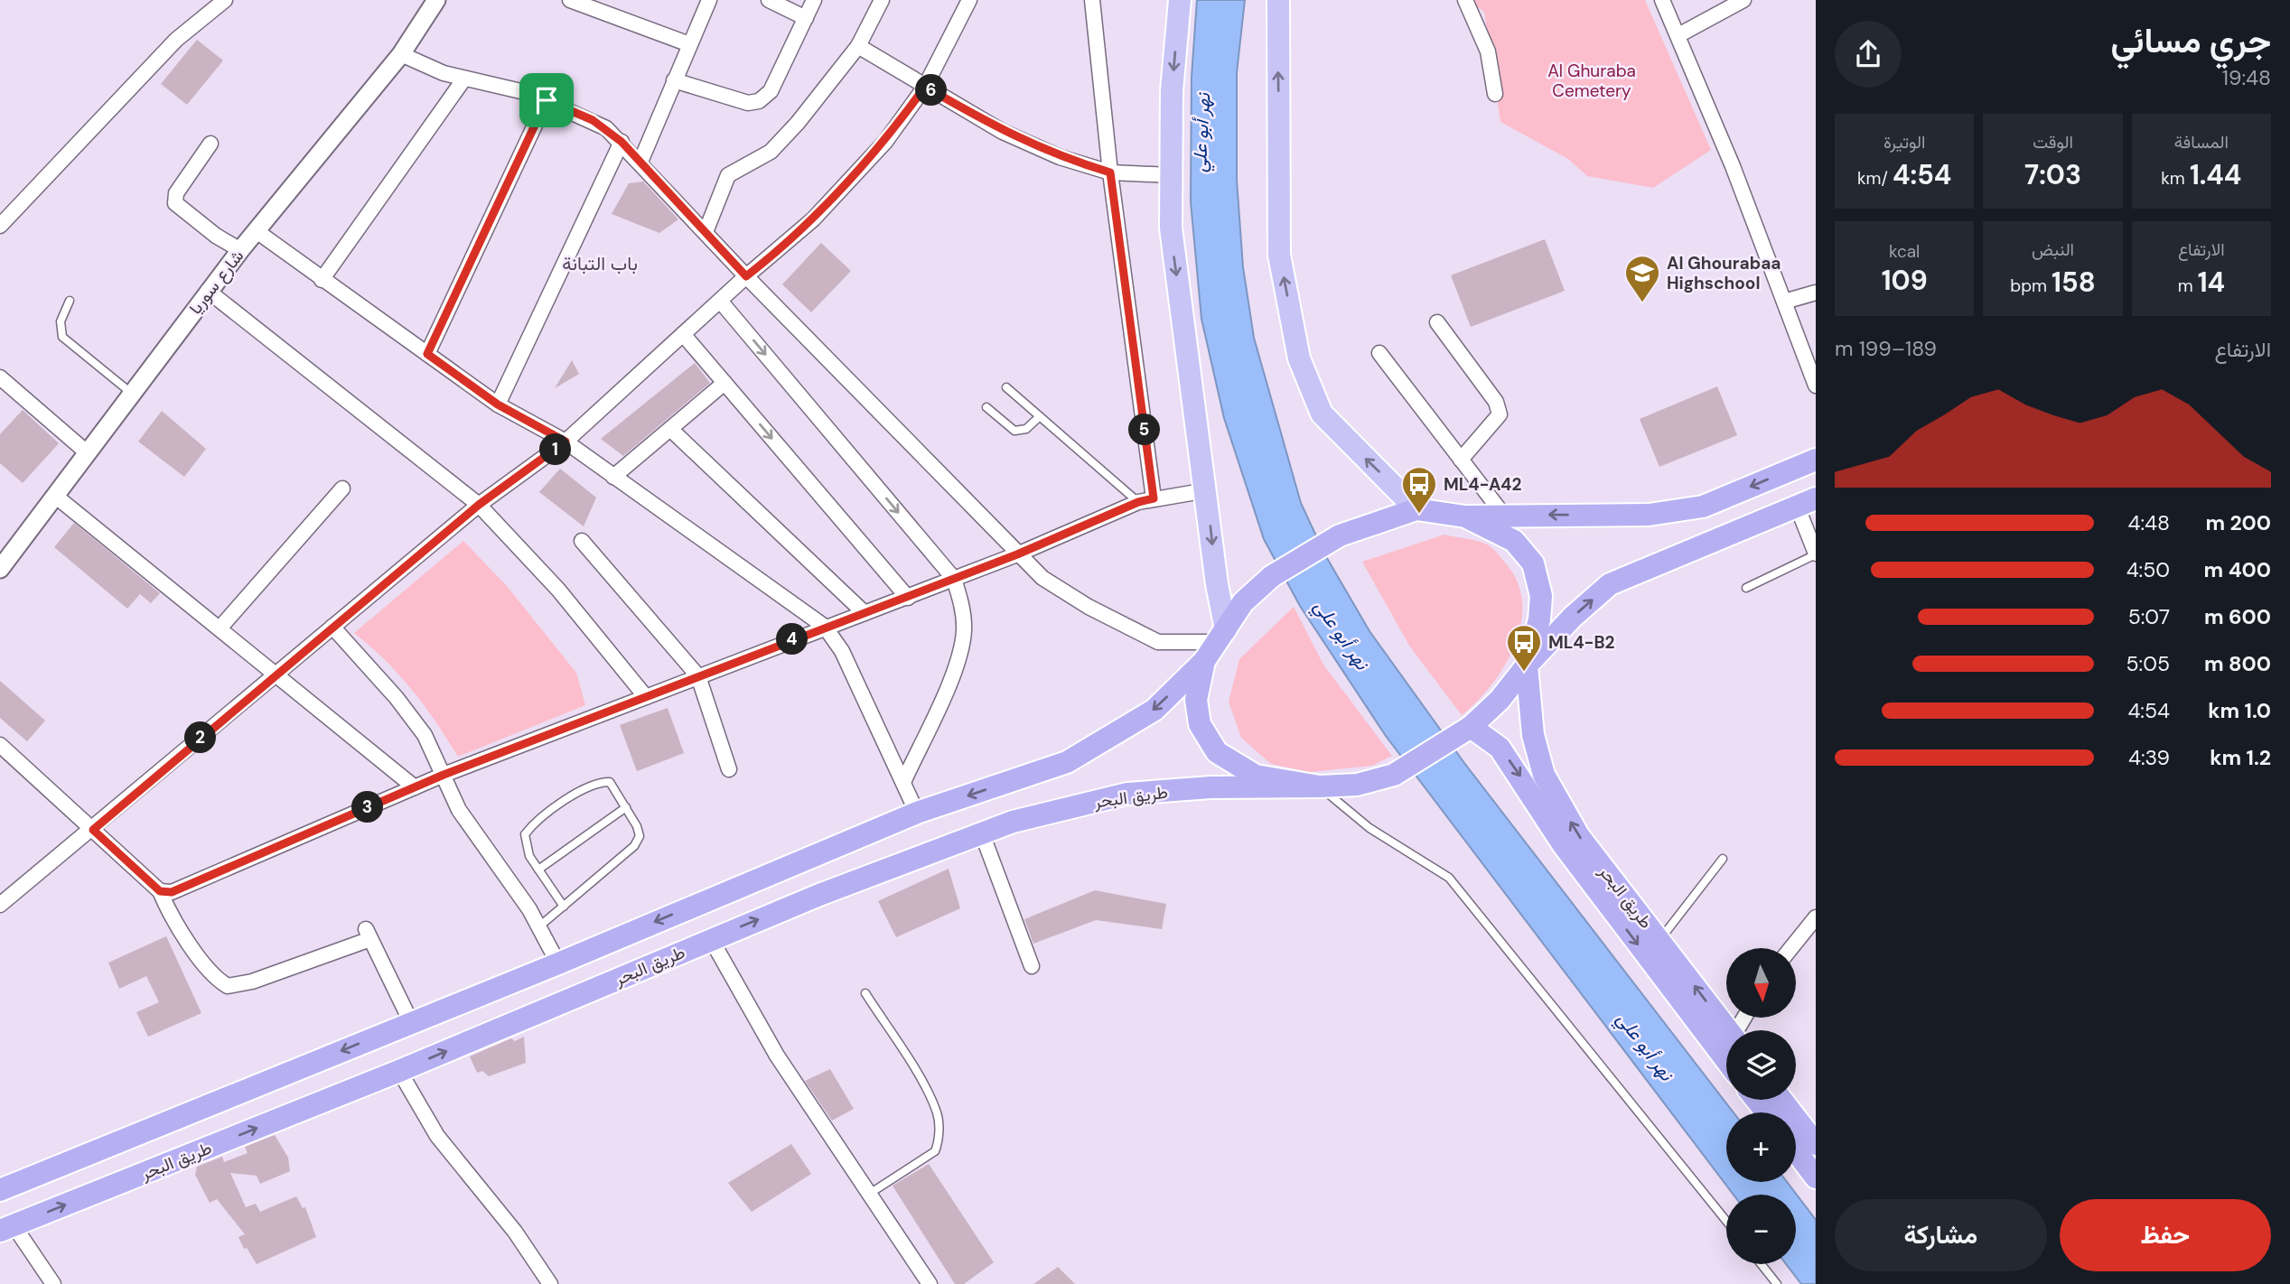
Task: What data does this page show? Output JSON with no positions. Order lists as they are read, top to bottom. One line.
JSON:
{"streets":{"highway":["طريق البحر"],"street":["شارع سوريا"]},"districts":["باب التبانة"],"water":["نهر أبو علي"],"parks":["Al Ghuraba Cemetery"],"places":{"school or university":["Al Ghourabaa Highschool"],"bus stop":["ML4-A42","ML4-B2"]},"north":"bottom","page":{"heading":["جري مسائي","19:48"],"pins":["6","5","1","4","2","3"],"stats":[["المسافة","1.44 km"],["الوقت","7:03"],["الوتيرة","4:54 /km"],["الارتفاع","14 m"],["النبض","158 bpm"],["kcal","109"]],"chart":["الارتفاع","189–199 m"],"list":[{"name":"200 m","note":"4:48"},{"name":"400 m","note":"4:50"},{"name":"600 m","note":"5:07"},{"name":"800 m","note":"5:05"},{"name":"1.0 km","note":"4:54"},{"name":"1.2 km","note":"4:39"}],"map_buttons":["+","−"],"buttons":["حفظ","مشاركة"]}}
